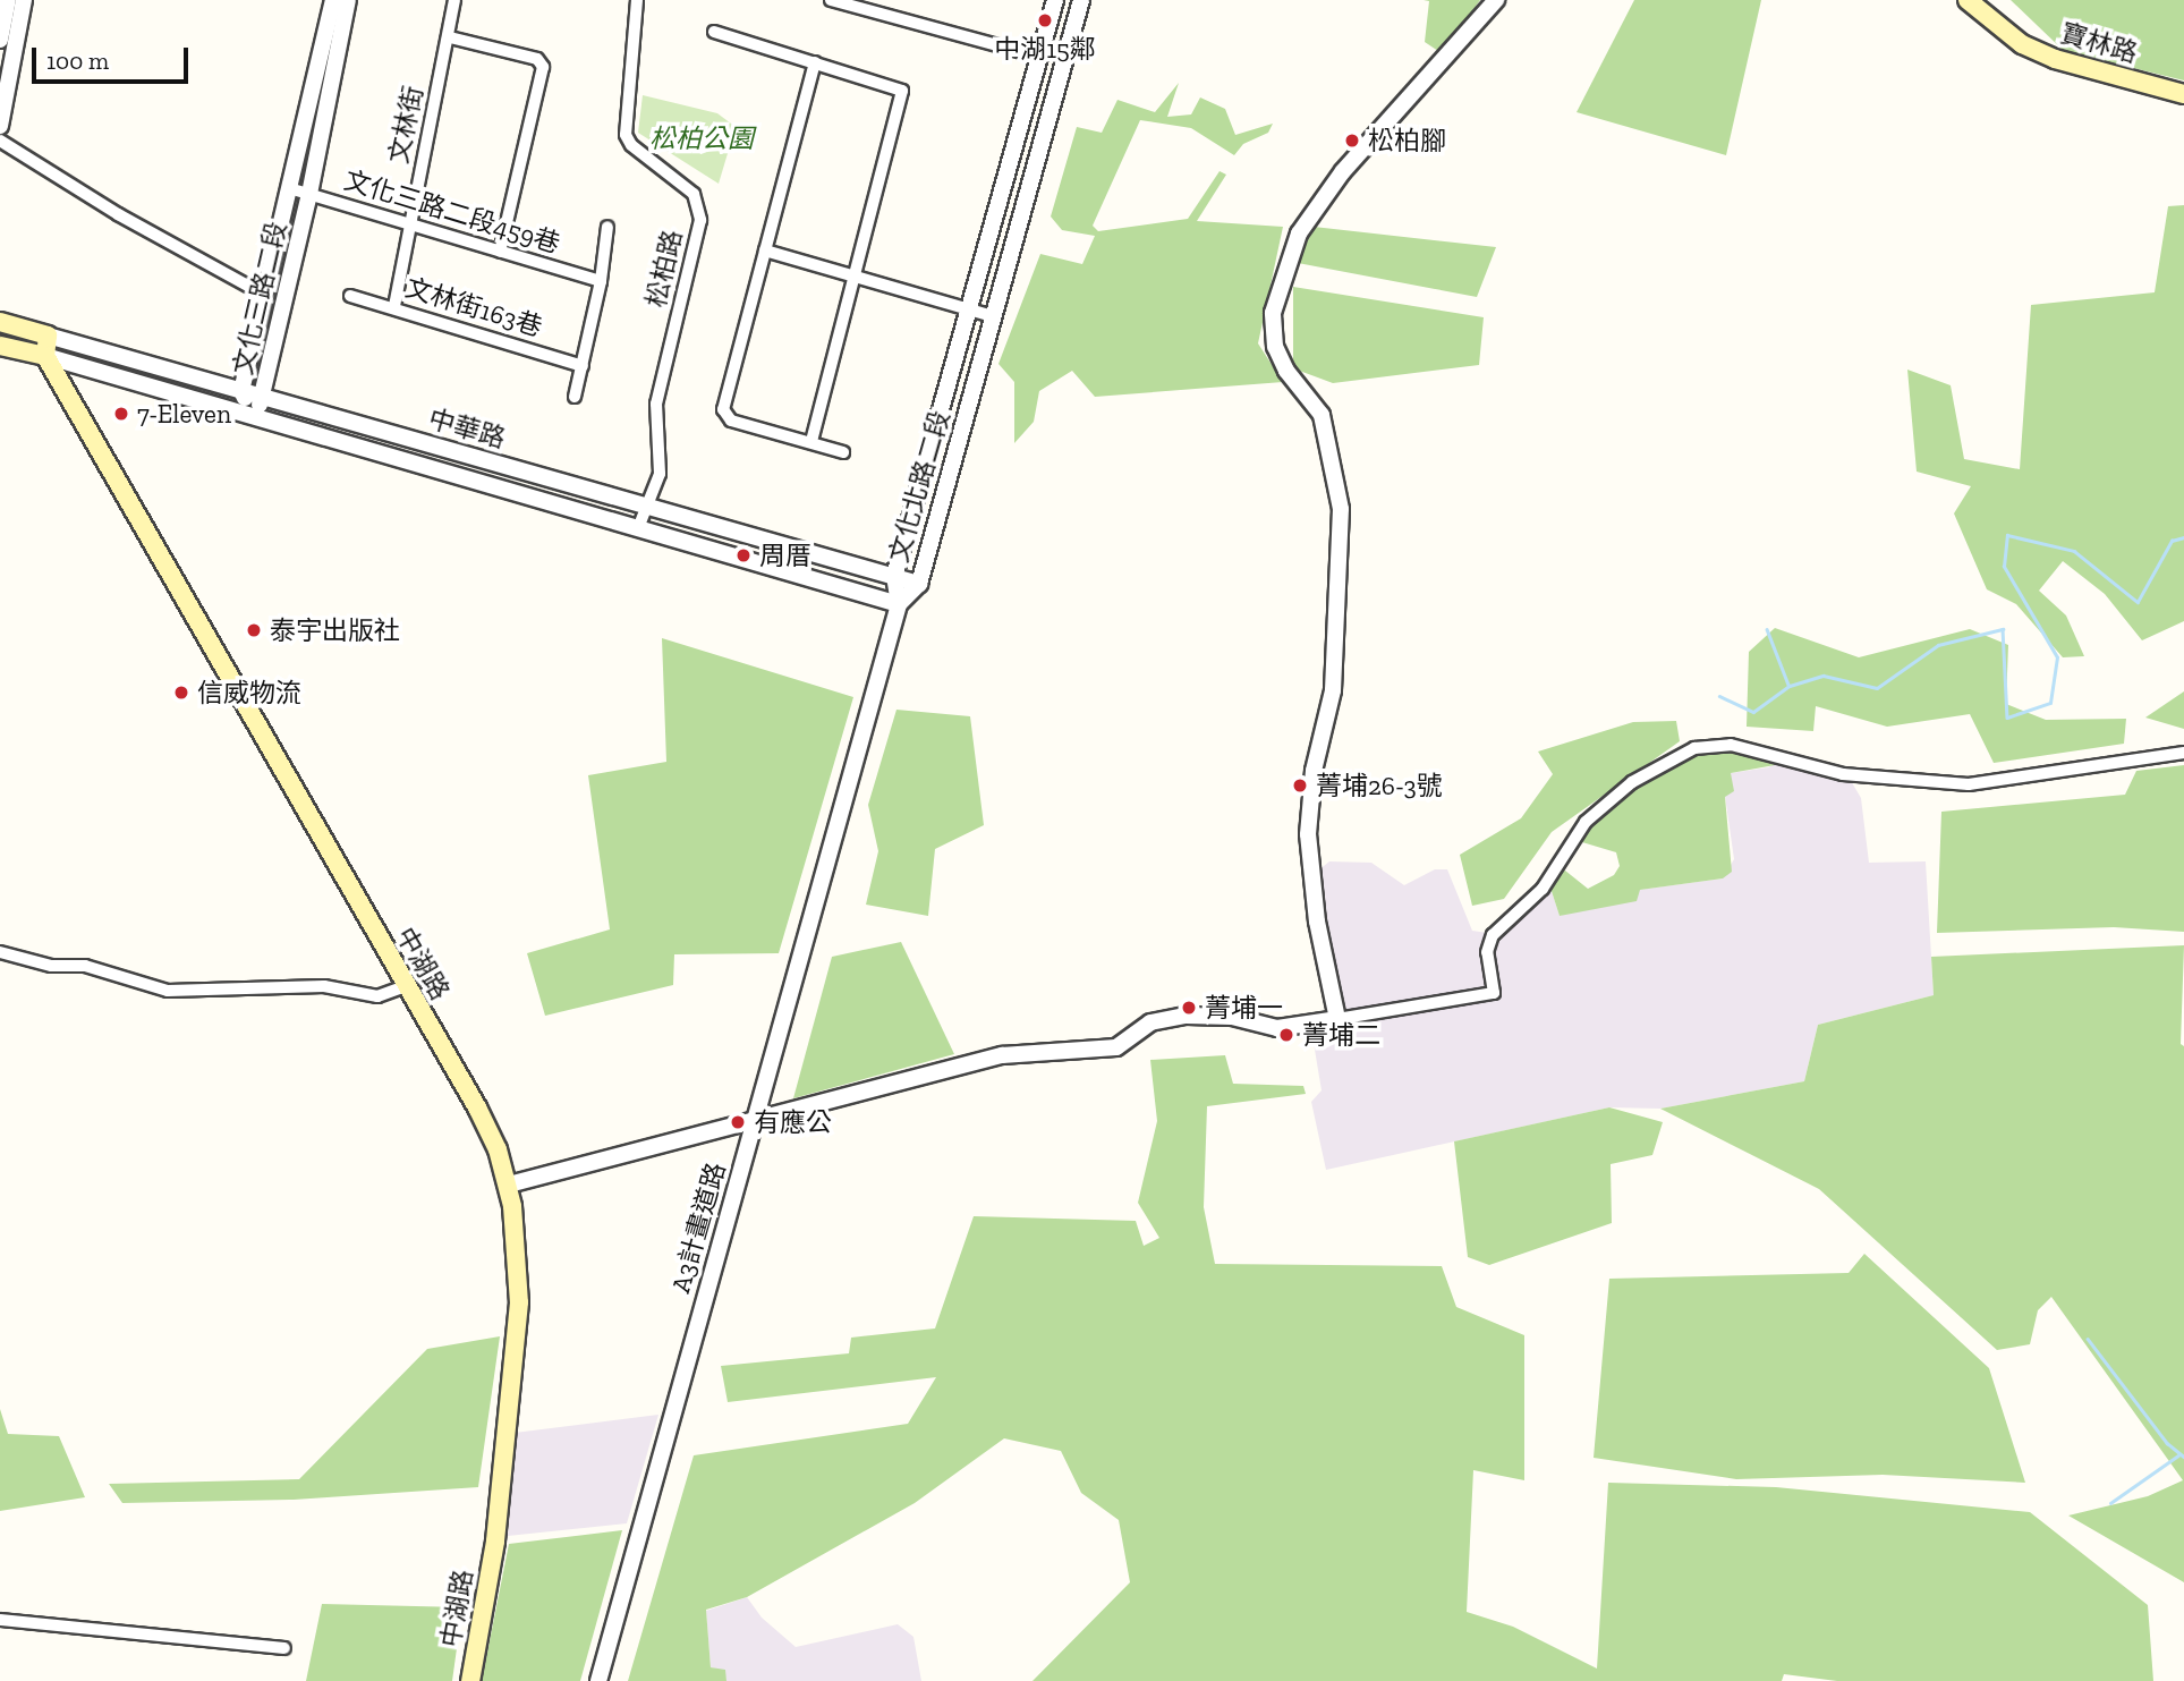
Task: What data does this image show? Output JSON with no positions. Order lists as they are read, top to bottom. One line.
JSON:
{"streets":{"main road":["寶林路","中華路","中湖路"],"street":["文林街","文化三路二段459巷","松柏路","文化三路二段","文林街163巷","文化北路二段","A3計畫道路"]},"crossings":[["文林街","文化三路二段459巷"],["文林街","文林街163巷"],["文化三路二段459巷","文化三路二段"],["松柏路","中華路"],["文化三路二段","中華路"],["中華路","文化北路二段"],["中華路","中湖路"],["中華路","A3計畫道路"],["文化北路二段","A3計畫道路"]],"parks":["松柏公園"],"places":["中湖15鄰","松柏腳","7-Eleven","周厝","泰宇出版社","信威物流","菁埔26-3號","菁埔一","菁埔二","有應公"],"scale_bar":"100 m"}
